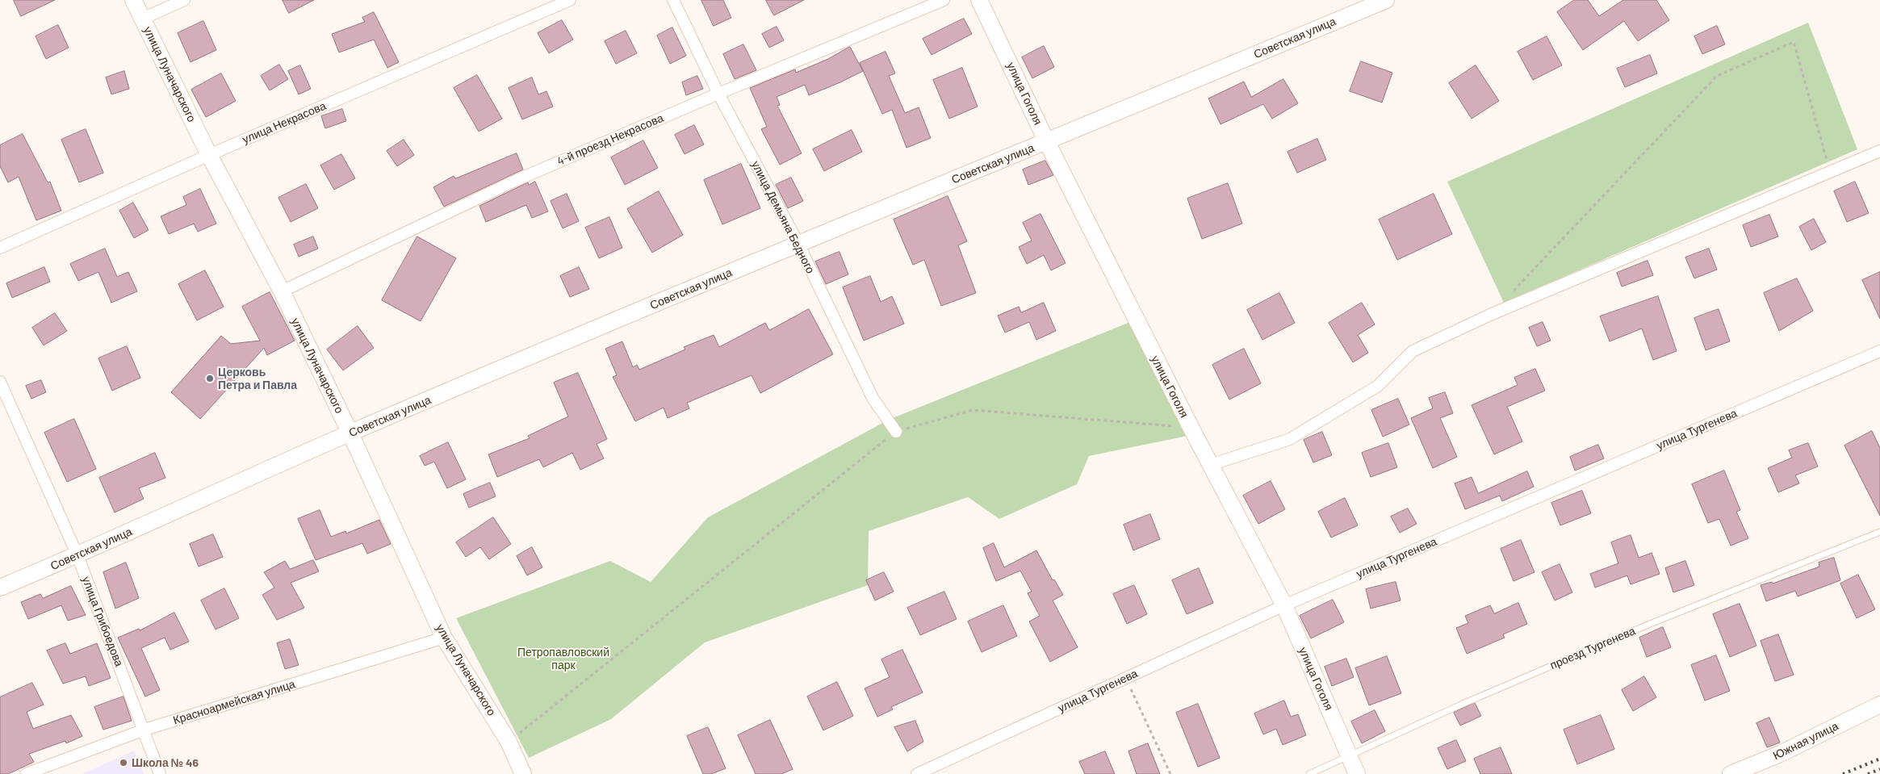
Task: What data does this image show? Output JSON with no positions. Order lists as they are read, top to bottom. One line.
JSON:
{"streets":{"street":["Советская улица","улица Луначарского","улица Гоголя","улица Некрасова","4-й проезд Некрасова","улица Демьяна Бедного","улица Тургенева","улица Грибоедова","Красноармейская улица","Южная улица"],"lane":["проезд Тургенева"]},"crossings":[["Советская улица","улица Луначарского"],["Советская улица","улица Гоголя"],["Советская улица","улица Демьяна Бедного"],["Советская улица","улица Грибоедова"],["улица Луначарского","улица Некрасова"],["улица Луначарского","4-й проезд Некрасова"],["улица Луначарского","Красноармейская улица"],["улица Гоголя","улица Тургенева"],["улица Гоголя","проезд Тургенева"],["4-й проезд Некрасова","улица Демьяна Бедного"],["улица Грибоедова","Красноармейская улица"]],"parks":["Петропавловский парк"],"places":["Церковь Петра и Павла","Школа № 46"]}
